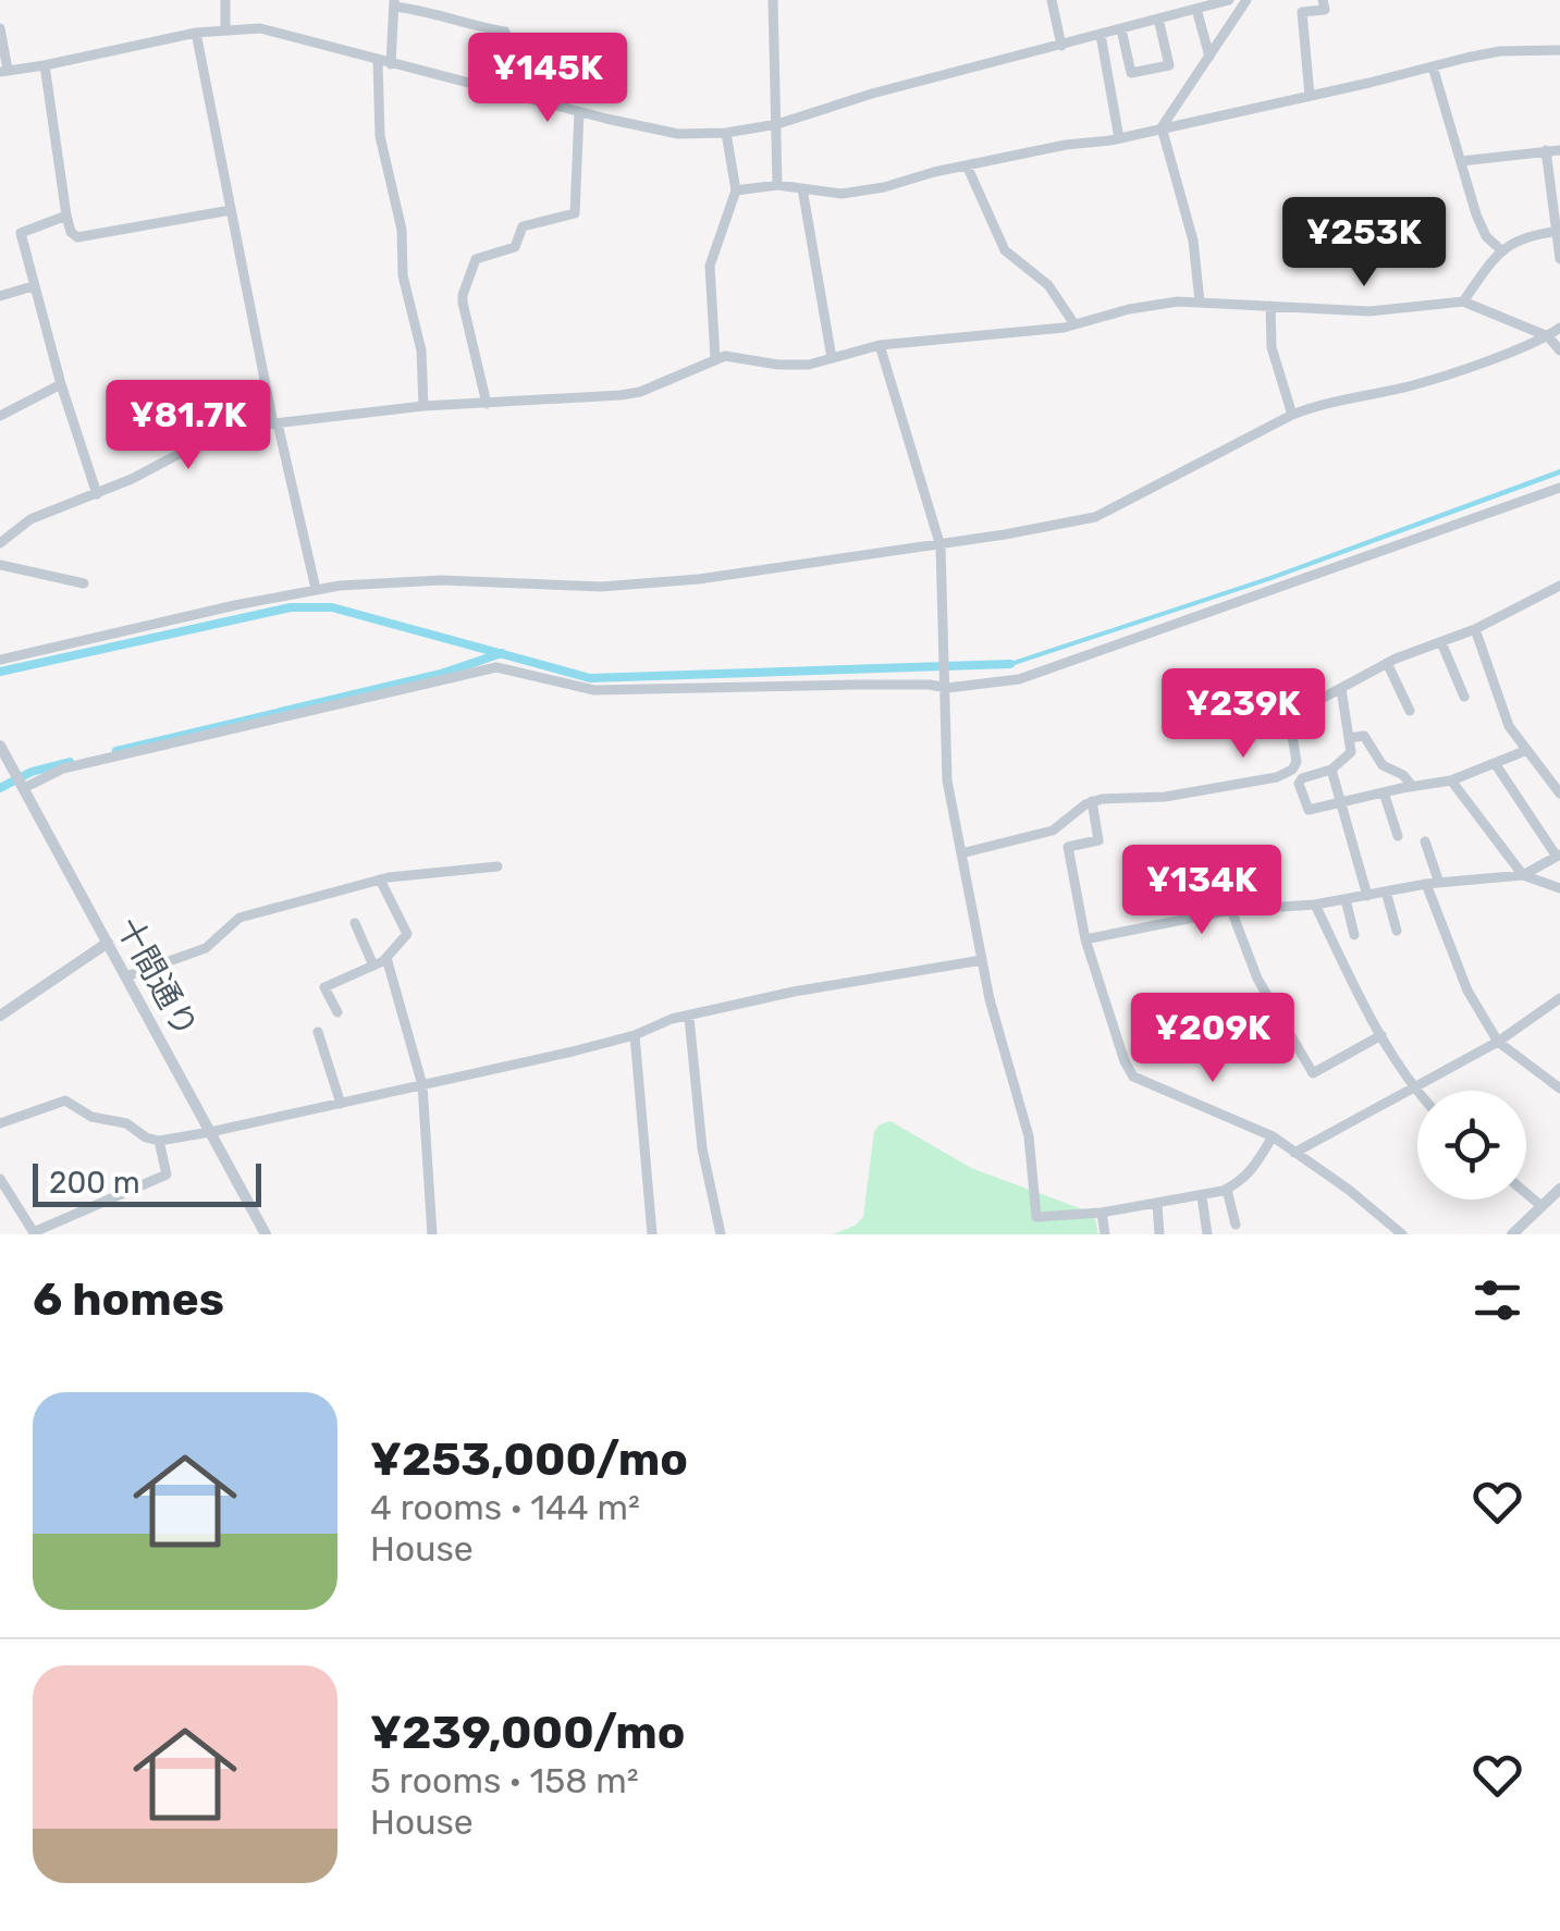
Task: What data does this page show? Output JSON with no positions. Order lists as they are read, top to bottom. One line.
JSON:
{"streets":{"street":["十間通り"]},"scale_bar":"200 m","page":{"price":["¥145K","¥253K","¥81.7K","¥239K","¥134K","¥209K"],"scale":"200 m","heading":"6 homes","list":[{"name":"¥253,000/mo","note":"4 rooms · 144 m² · House"},{"name":"¥239,000/mo","note":"5 rooms · 158 m² · House"}]}}
